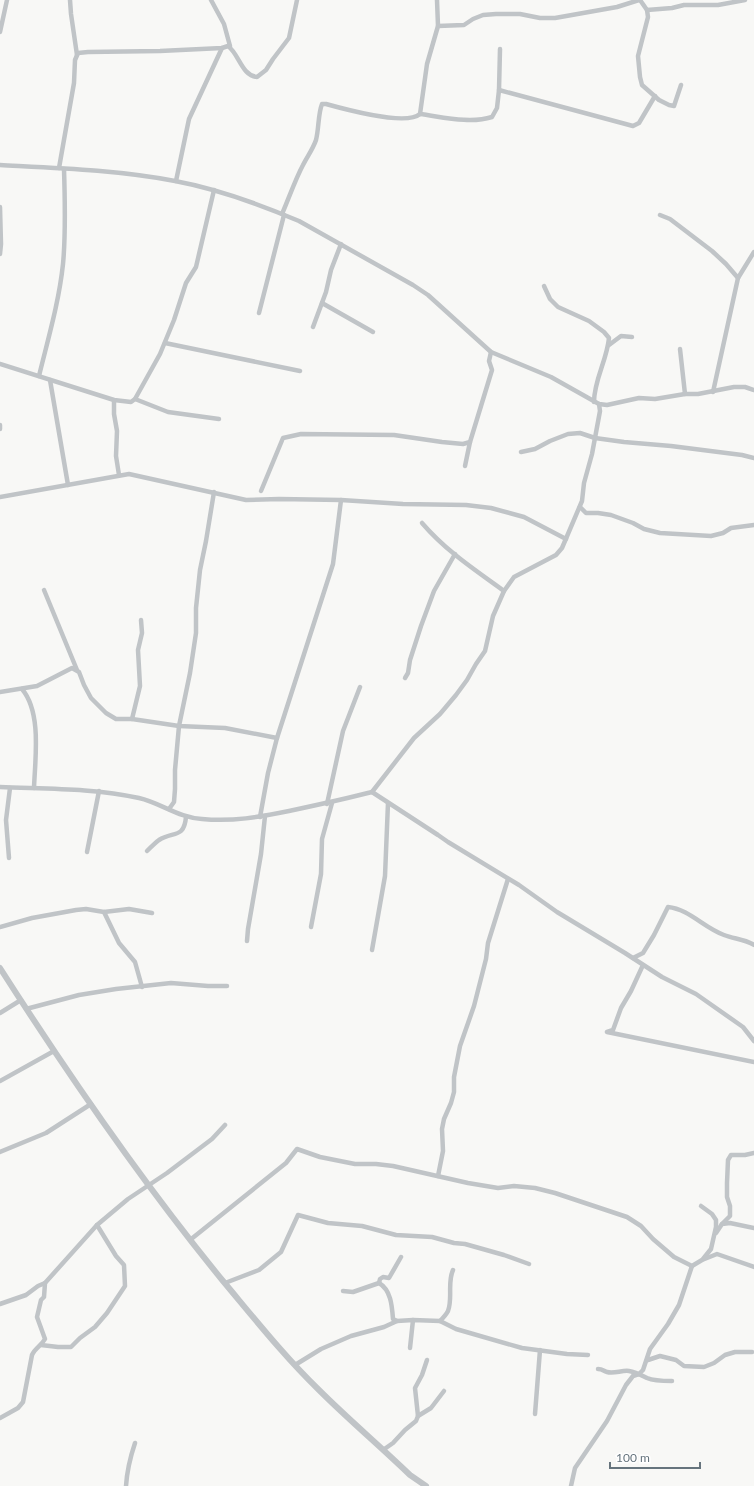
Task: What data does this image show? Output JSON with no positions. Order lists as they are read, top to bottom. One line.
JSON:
{"scale_bar":"100 m"}
